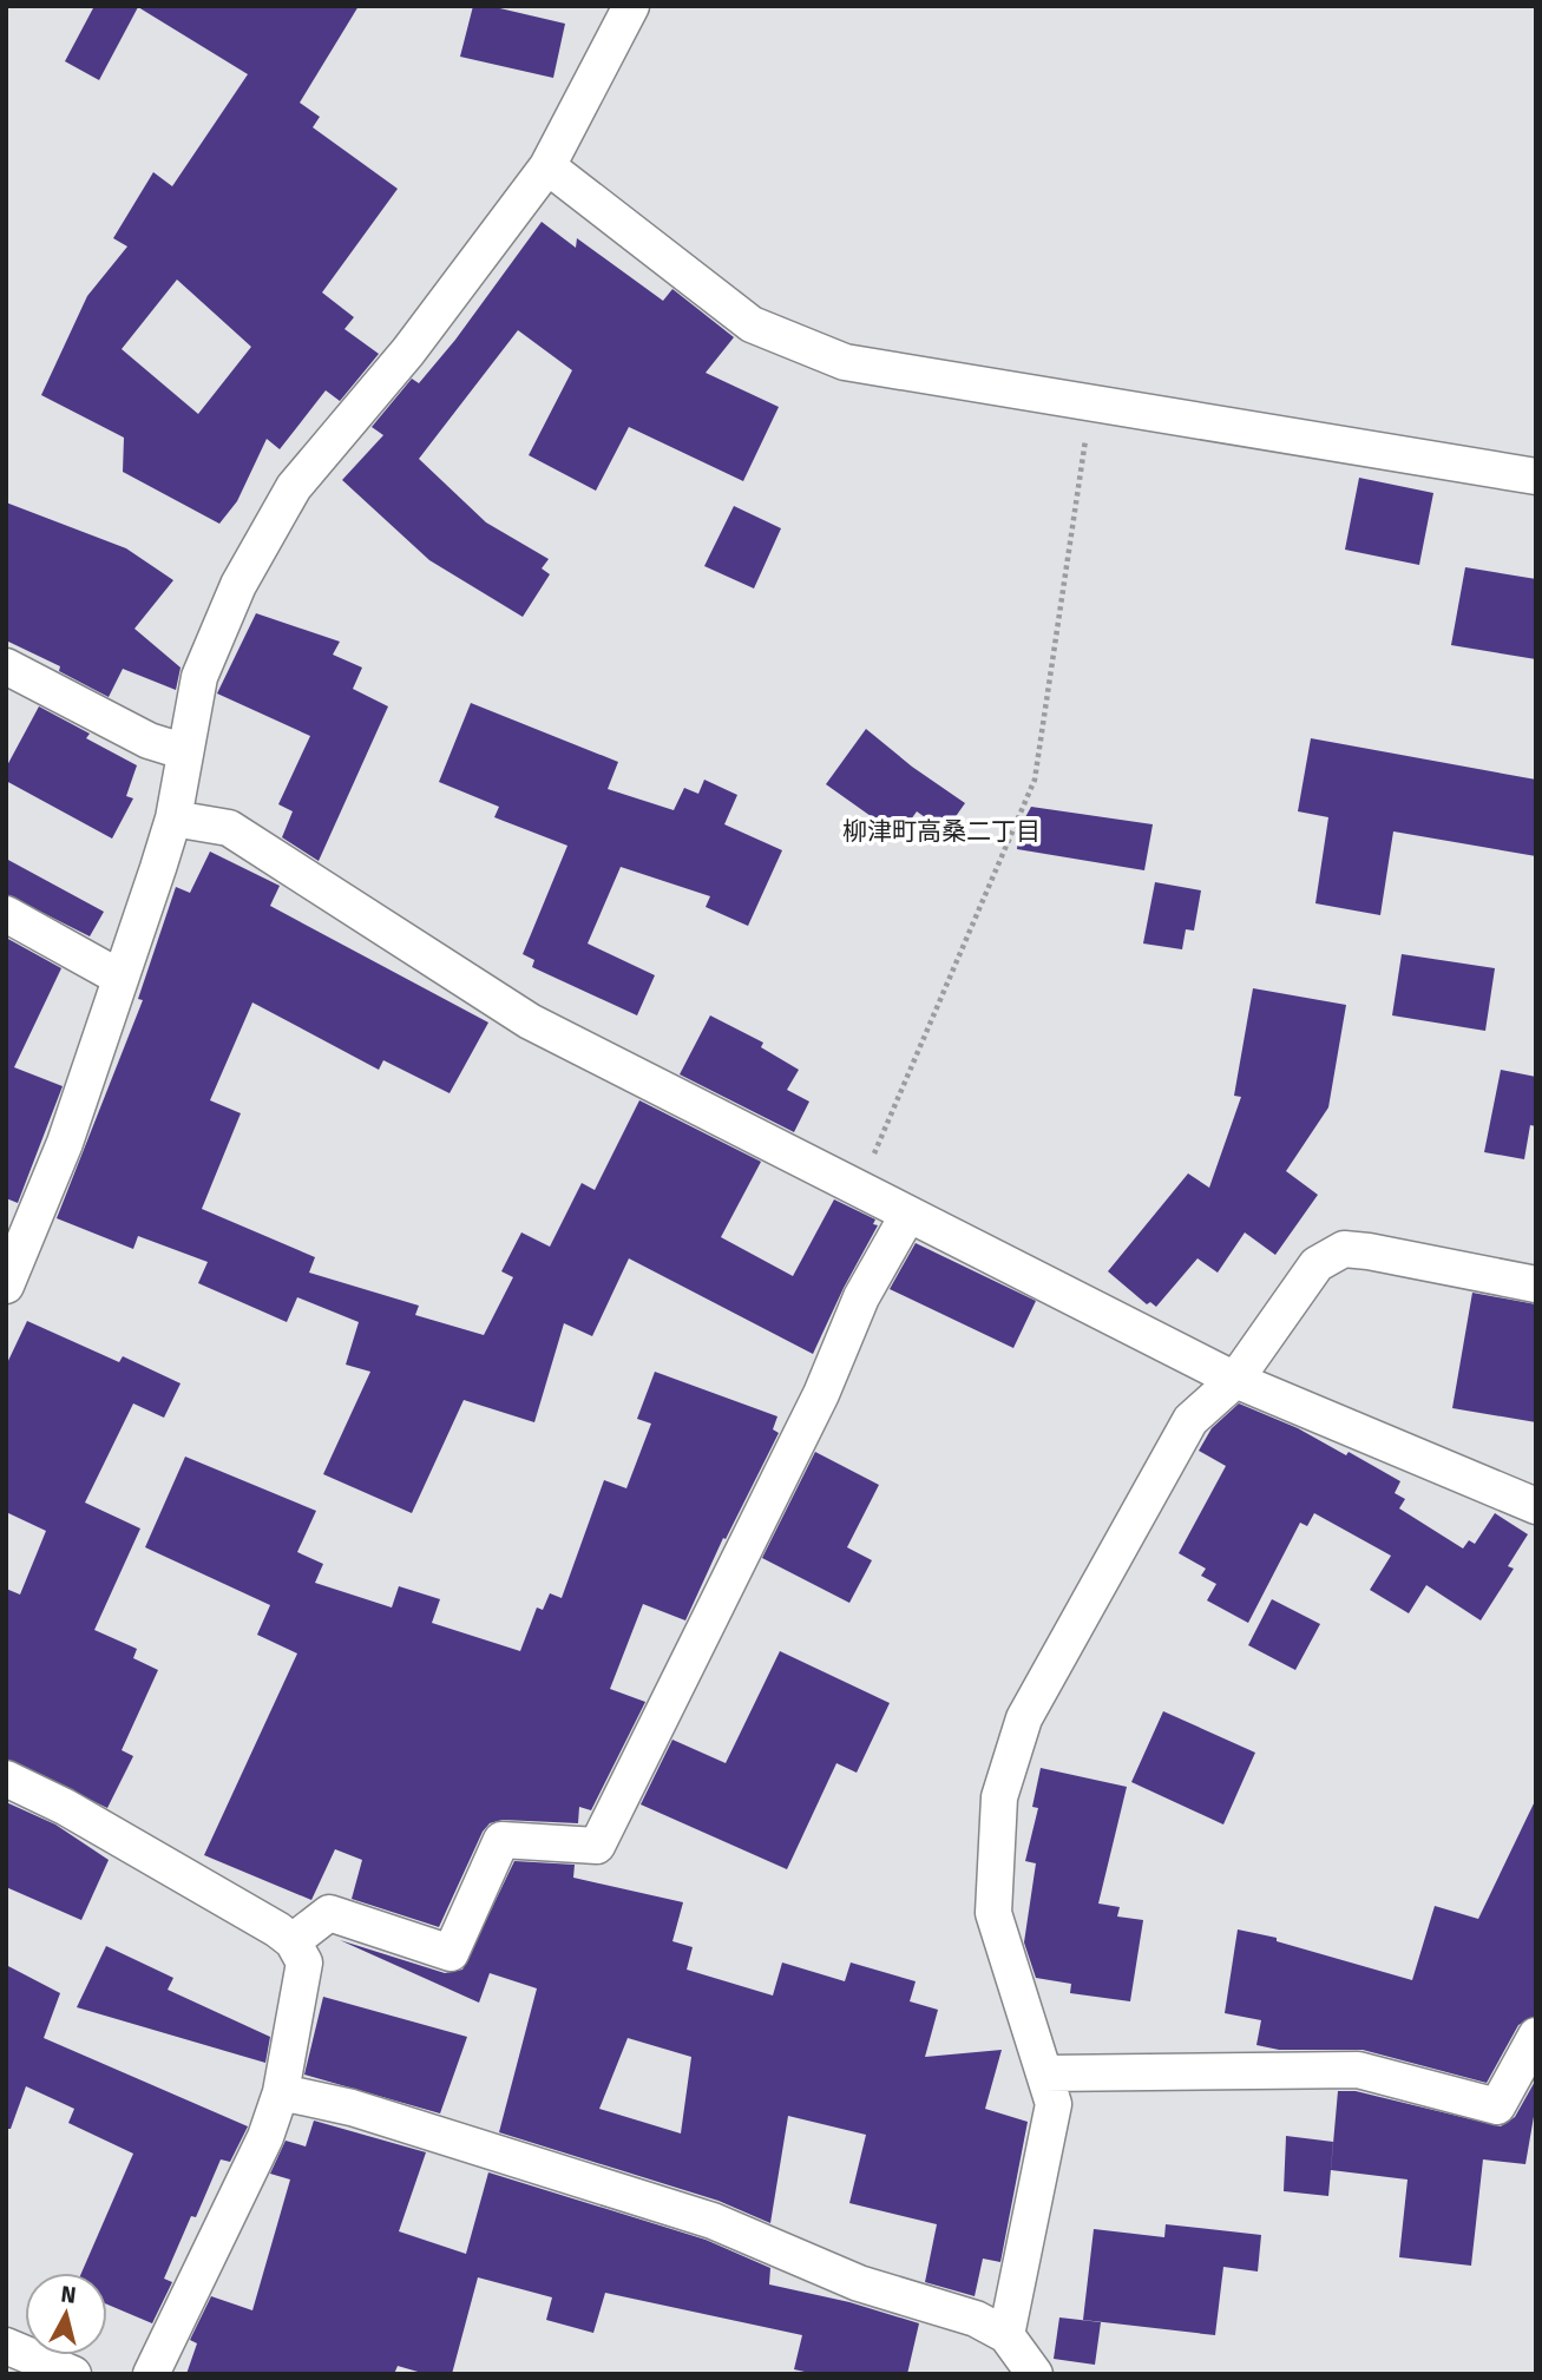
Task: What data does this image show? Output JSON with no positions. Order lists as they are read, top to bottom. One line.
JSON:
{"districts":["柳津町高桑二丁目"],"north":"top"}
